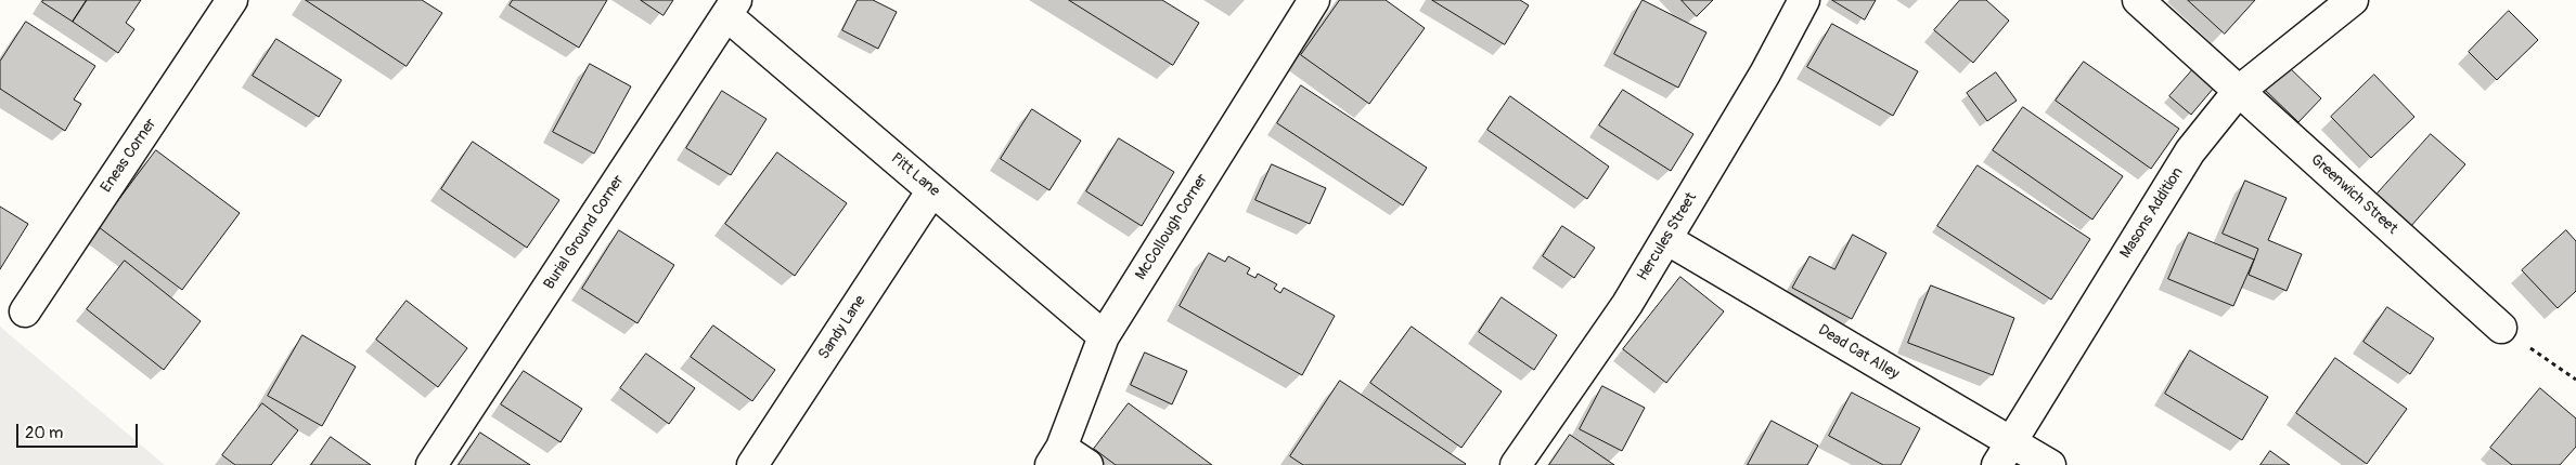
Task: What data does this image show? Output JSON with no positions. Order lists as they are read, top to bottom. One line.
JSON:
{"streets":{"street":["Eneas Corner","Pitt Lane","Greenwich Street","Masons Addition","McCollough Corner","Burial Ground Corner","Hercules Street","Sandy Lane","Dead Cat Alley"]},"crossings":[["Pitt Lane","McCollough Corner"],["Pitt Lane","Burial Ground Corner"],["Pitt Lane","Sandy Lane"],["Greenwich Street","Masons Addition"],["Masons Addition","Dead Cat Alley"],["Hercules Street","Dead Cat Alley"]],"scale_bar":"20 m"}
